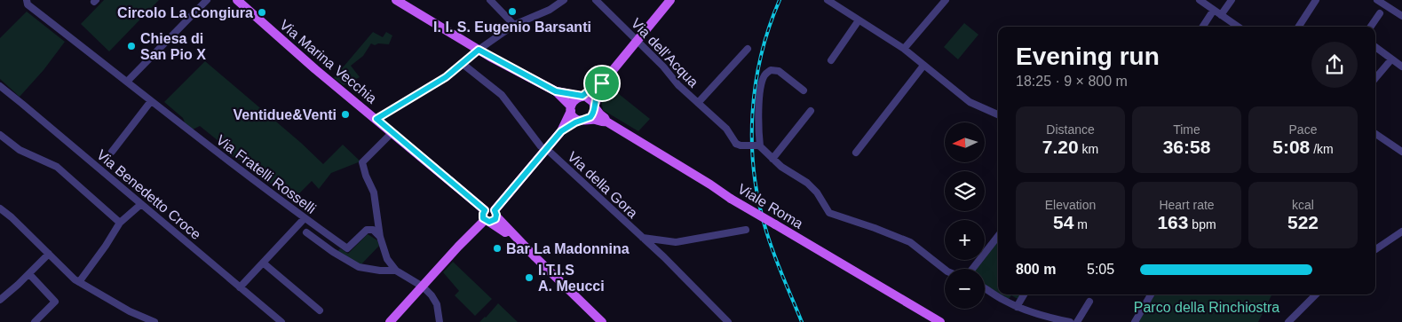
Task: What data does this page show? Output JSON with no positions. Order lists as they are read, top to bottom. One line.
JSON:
{"streets":{"main road":["Via Marina Vecchia","Viale Roma"],"street":["Via dell'Acqua","Via Fratelli Rosselli","Via della Gora","Via Benedetto Croce"]},"parks":["Parco della Rinchiostra"],"places":["I. I. S. Eugenio Barsanti","Circolo La Congiura","Chiesa di San Pio X","Ventidue&Venti","Bar La Madonnina","I.T.I.S A. Meucci"],"north":"left","page":{"heading":["Evening run","18:25 · 9 × 800 m"],"stats":[["Distance","7.20 km"],["Time","36:58"],["Pace","5:08 /km"],["Elevation","54 m"],["Heart rate","163 bpm"],["kcal","522"]],"map_buttons":["+","−"],"list":[{"name":"800 m","note":"5:05"}]}}
